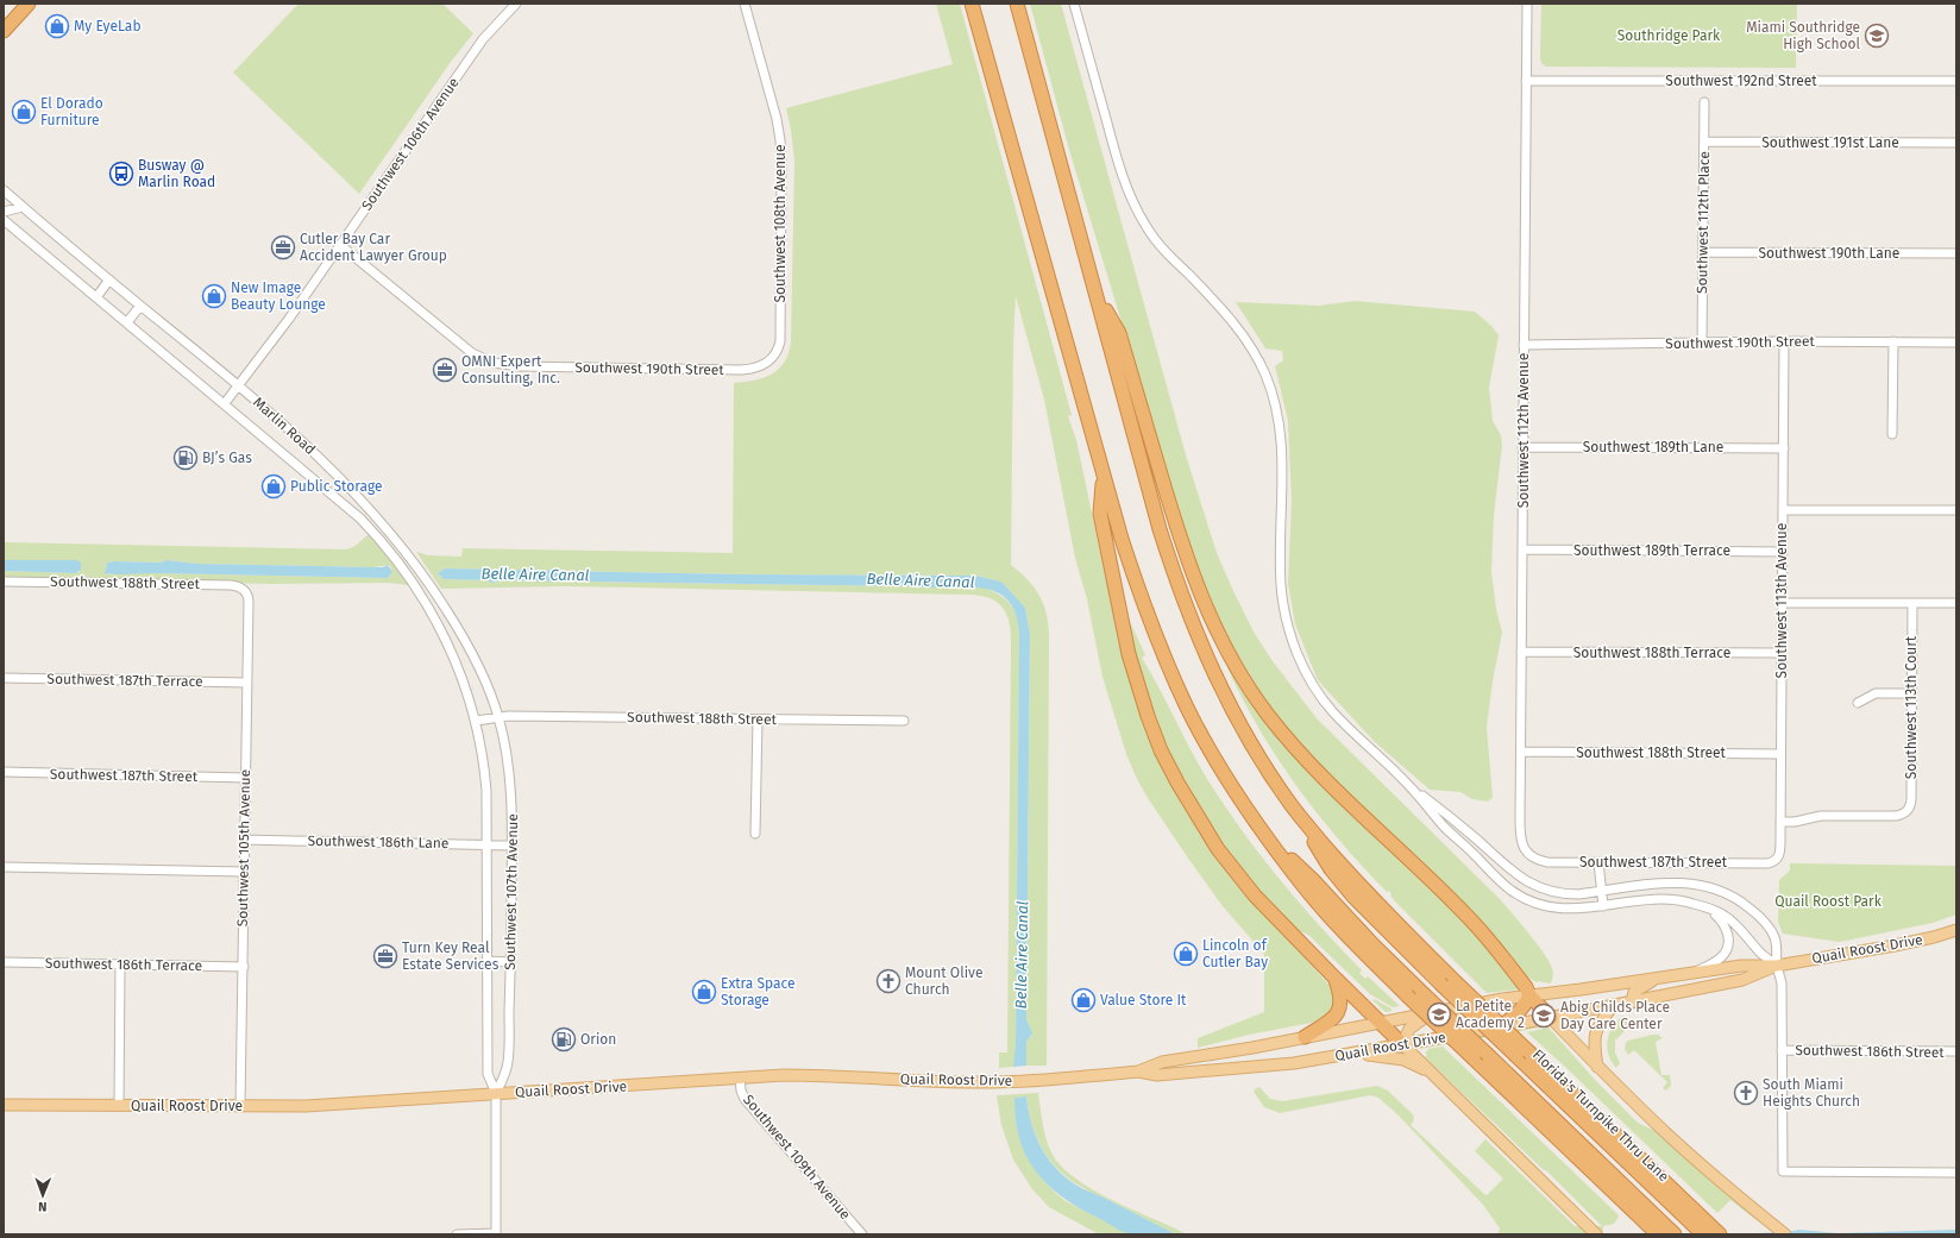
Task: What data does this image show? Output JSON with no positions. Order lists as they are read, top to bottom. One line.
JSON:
{"streets":{"highway":["Florida's Turnpike Thru Lane"],"main road":["Quail Roost Drive"],"street":["Southwest 192nd Street","Southwest 191st Lane","Southwest 106th Avenue","Southwest 112th Place","Southwest 108th Avenue","Southwest 190th Lane","Southwest 190th Street","Marlin Road","Southwest 112th Avenue","Southwest 189th Lane","Southwest 189th Terrace","Southwest 188th Street","Southwest 113th Avenue","Southwest 188th Terrace","Southwest 187th Terrace","Southwest 113th Court","Southwest 187th Street","Southwest 186th Lane","Southwest 105th Avenue","Southwest 107th Avenue","Southwest 186th Terrace","Southwest 186th Street","Southwest 109th Avenue"]},"crossings":[["Southwest 192nd Street","Southwest 112th Avenue"],["Southwest 191st Lane","Southwest 112th Place"],["Southwest 106th Avenue","Southwest 190th Street"],["Southwest 106th Avenue","Marlin Road"],["Southwest 112th Place","Southwest 190th Lane"],["Southwest 112th Place","Southwest 190th Street"],["Southwest 108th Avenue","Southwest 190th Street"],["Southwest 190th Street","Southwest 112th Avenue"],["Southwest 190th Street","Southwest 113th Avenue"],["Marlin Road","Southwest 188th Street"],["Marlin Road","Southwest 107th Avenue"],["Southwest 112th Avenue","Southwest 189th Lane"],["Southwest 112th Avenue","Southwest 189th Terrace"],["Southwest 112th Avenue","Southwest 188th Street"],["Southwest 112th Avenue","Southwest 188th Terrace"],["Southwest 112th Avenue","Southwest 187th Street"],["Southwest 189th Lane","Southwest 113th Avenue"],["Southwest 189th Terrace","Southwest 113th Avenue"],["Southwest 188th Street","Southwest 113th Avenue"],["Southwest 188th Street","Southwest 105th Avenue"],["Southwest 188th Street","Southwest 107th Avenue"],["Southwest 113th Avenue","Southwest 188th Terrace"],["Southwest 113th Avenue","Southwest 113th Court"],["Southwest 113th Avenue","Southwest 187th Street"],["Southwest 187th Terrace","Southwest 105th Avenue"],["Southwest 187th Street","Southwest 105th Avenue"],["Southwest 186th Lane","Southwest 105th Avenue"],["Southwest 186th Lane","Southwest 107th Avenue"],["Southwest 105th Avenue","Quail Roost Drive"],["Southwest 105th Avenue","Southwest 186th Terrace"],["Southwest 107th Avenue","Quail Roost Drive"],["Quail Roost Drive","Southwest 109th Avenue"]],"water":["Belle Aire Canal"],"parks":["Southridge Park","Quail Roost Park"],"places":{"shop":["My EyeLab","El Dorado Furniture","New Image Beauty Lounge","Public Storage","Lincoln of Cutler Bay","Extra Space Storage","Value Store It"],"school or university":["Miami Southridge High School","La Petite Academy 2","Abig Childs Place Day Care Center"],"bus stop":["Busway @ Marlin Road"],"office":["Cutler Bay Car Accident Lawyer Group","OMNI Expert Consulting, Inc.","Turn Key Real Estate Services"],"fuel station":["BJ’s Gas","Orion"],"church":["Mount Olive Church","South Miami Heights Church"]},"north":"bottom"}
